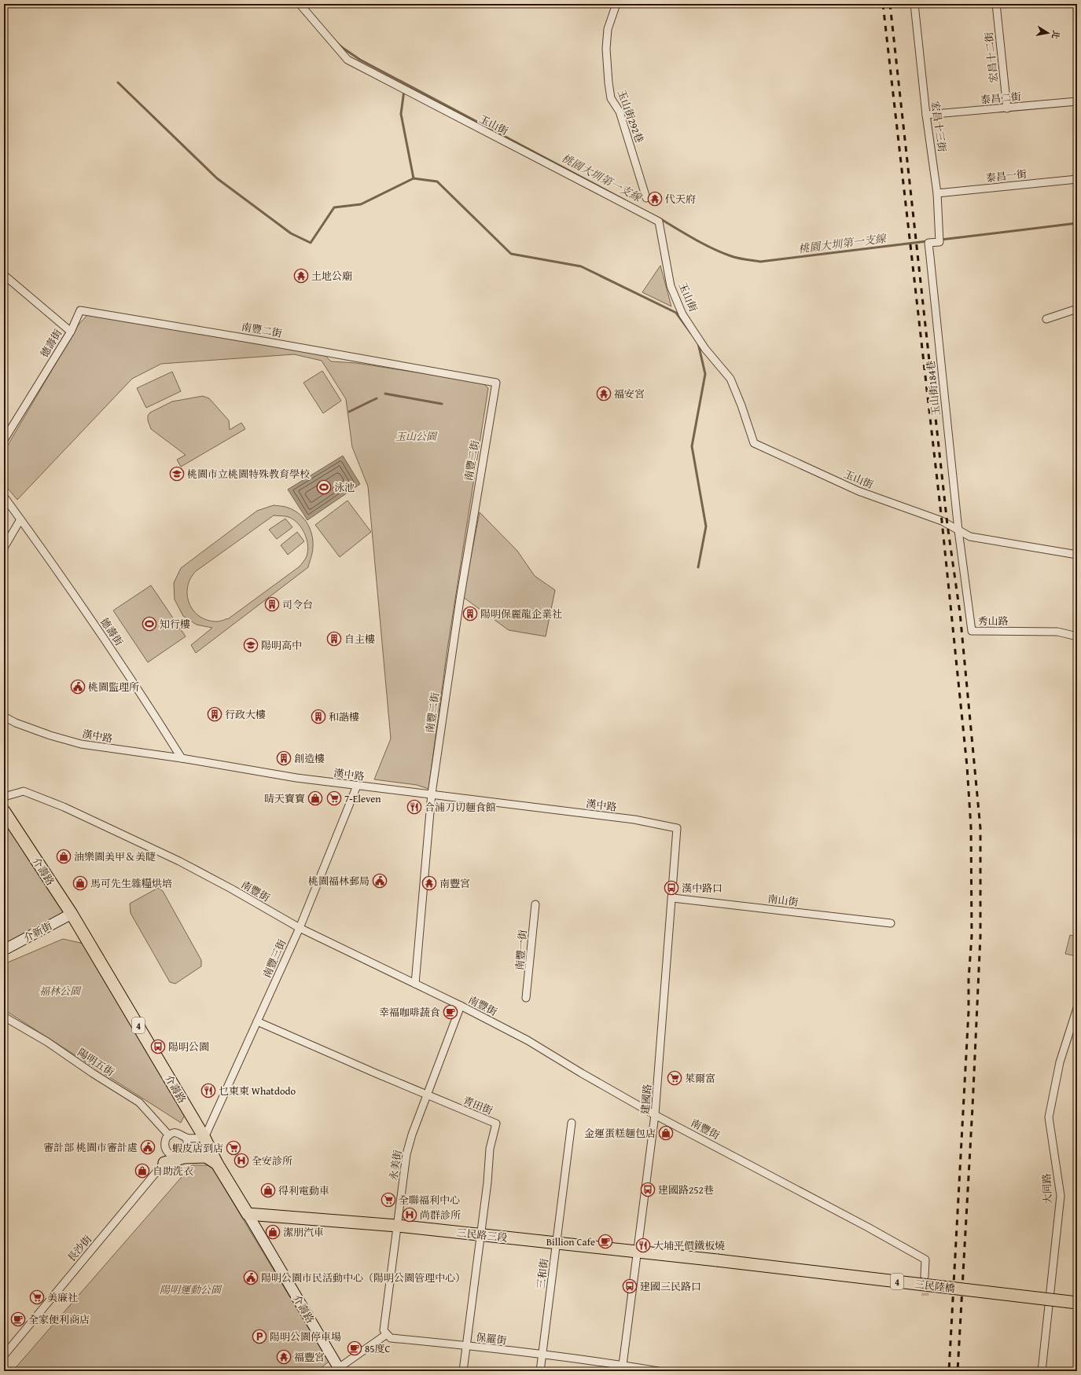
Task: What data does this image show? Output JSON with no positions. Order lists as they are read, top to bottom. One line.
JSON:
{"streets":{"main road":["介壽路","4","三民路三段","三民陸橋"],"street":["宏昌十二街","泰昌二街","玉山街292巷","玉山街","宏昌十三街","泰昌一街","南豐二街","德壽街","玉山街184巷","秀山路","漢中路","南豐街","南山街","介新街","南豐一街","南豐三街","陽明五街","建國路","青田街","永美街","大同路","長沙街","三和街","保羅街"]},"crossings":[["宏昌十二街","泰昌二街"],["泰昌二街","宏昌十三街"],["玉山街","玉山街184巷"],["玉山街","秀山路"],["宏昌十三街","泰昌一街"],["宏昌十三街","玉山街184巷"],["南豐二街","德壽街"],["南豐二街","漢中路"],["南豐二街","南豐街"],["德壽街","漢中路"],["玉山街184巷","秀山路"],["漢中路","南豐三街"],["漢中路","建國路"],["介壽路","介新街"],["介壽路","南豐三街"],["介壽路","三民路三段"],["南豐街","南豐三街"],["南豐街","建國路"],["南豐街","永美街"],["南山街","建國路"],["南豐三街","青田街"],["陽明五街","長沙街"],["建國路","三民路三段"],["建國路","保羅街"],["青田街","永美街"],["青田街","三民路三段"],["青田街","保羅街"],["永美街","三民路三段"],["永美街","保羅街"],["三民路三段","三和街"],["三民路三段","三民陸橋"],["三和街","保羅街"]],"water":["桃園大圳第一支線"],"parks":["玉山公園","福林公園","陽明運動公園"],"places":{"temple":["代天府","土地公廟","福安宮","南豐宮","福豐宮"],"school or university":["桃園市立桃園特殊教育學校","陽明高中"],"sports":["泳池","知行樓"],"building":["司令台","陽明保麗龍企業社","自主樓","行政大樓","和諧樓","創造樓"],"public building":["桃園監理所","桃園福林郵局","審計部 桃園市審計處","陽明公園市民活動中心（陽明公園管理中心）"],"shop":["晴天寶寶","油樂園美甲＆美睫","馬可先生雜糧烘培","金運蛋糕麵包店","自助洗衣","得利電動車","潔朋汽車"],"supermarket":["7-Eleven","萊爾富","蝦皮店到店","全聯福利中心","美廉社"],"restaurant":["合浦刀切麵食館","乜東東 Whatdodo","大埔平價鐵板燒"],"bus stop":["漢中路口","陽明公園","建國路252巷","建國三民路口"],"cafe":["幸福咖啡蔬食","Billion Cafe","全家便利商店","85度C"],"hospital":["全安診所","尚群診所"],"parking":["陽明公園停車場"]},"north":"right"}
